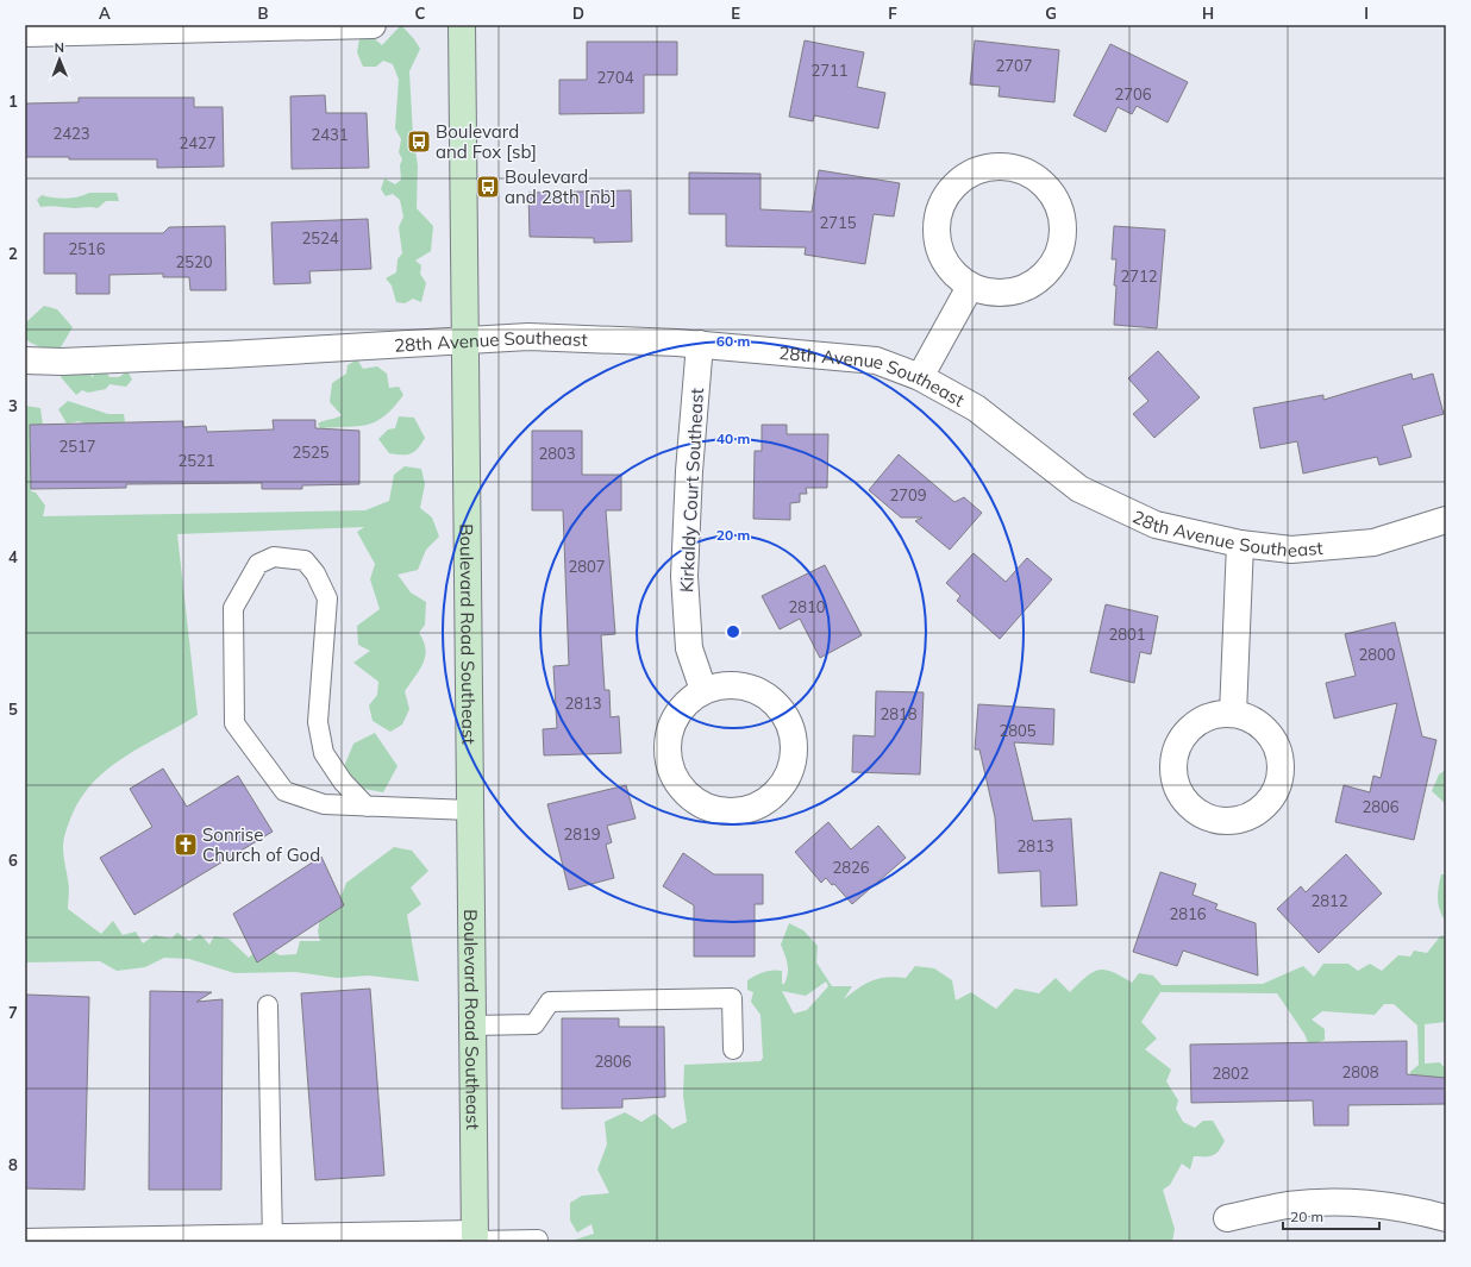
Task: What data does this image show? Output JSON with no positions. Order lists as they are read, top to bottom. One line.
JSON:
{"streets":{"street":["28th Avenue Southeast","Kirkaldy Court Southeast","Boulevard Road Southeast"]},"crossings":[["28th Avenue Southeast","Kirkaldy Court Southeast"],["28th Avenue Southeast","Boulevard Road Southeast"]],"places":{"bus stop":["Boulevard and Fox [sb]","Boulevard and 28th [nb]"],"church":["Sonrise Church of God"]},"house_numbers":["2707","2711","2704","2706","2423","2431","2427","2715","2524","2516","2520","2712","2517","2525","2803","2521","2709","2807","2810","2801","2800","2813","2818","2805","2806","2819","2813","2826","2812","2816","2806","2808","2802"],"scale_bar":"20 m","north":"top","grid":{"columns":["A","B","C","D","E","F","G","H","I"],"rows":["1","2","3","4","5","6","7","8"]},"rings":["60 m","40 m","20 m"]}
